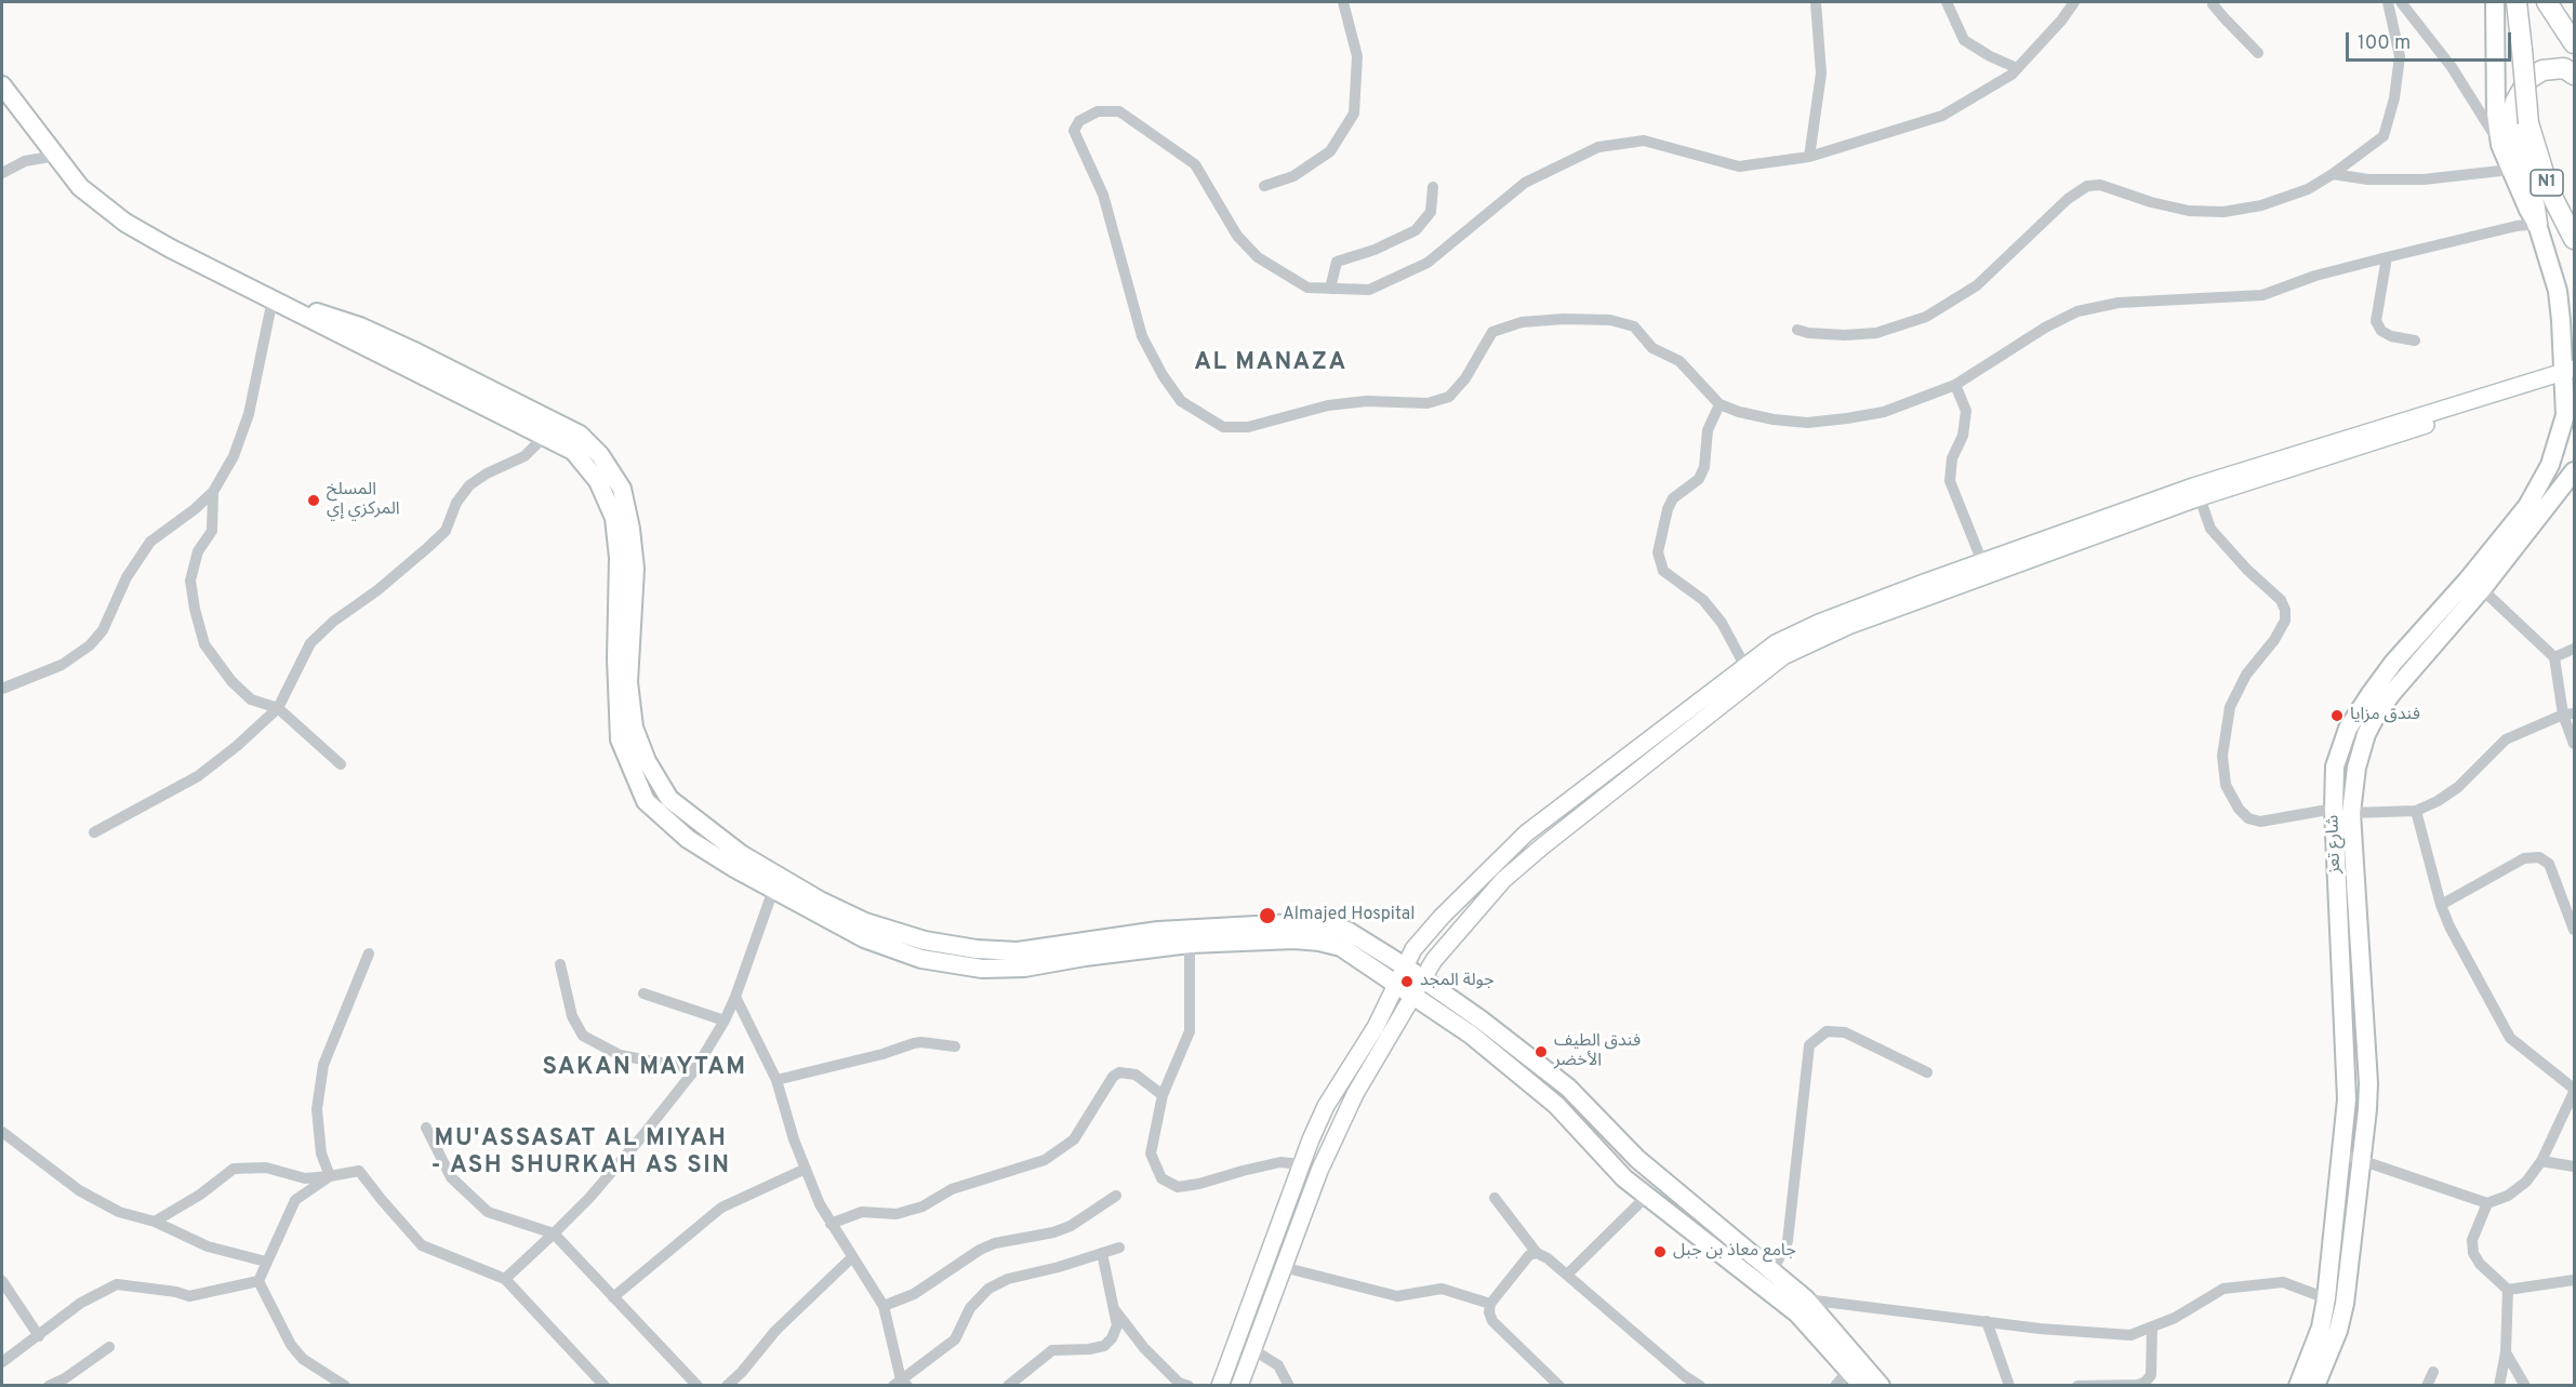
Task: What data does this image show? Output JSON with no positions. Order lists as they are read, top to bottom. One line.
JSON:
{"streets":{"highway":["N1"],"main road":["شارع تعز"]},"districts":["AL MANAZA","SAKAN MAYTAM","MU'ASSASAT AL MIYAH - ASH SHURKAH AS SIN"],"places":["المسلخ المركزي إي","فندق مزايا","Almajed Hospital","جولة المجد","فندق الطيف الأخضر","جامع معاذ بن جبل"],"scale_bar":"100 m"}
